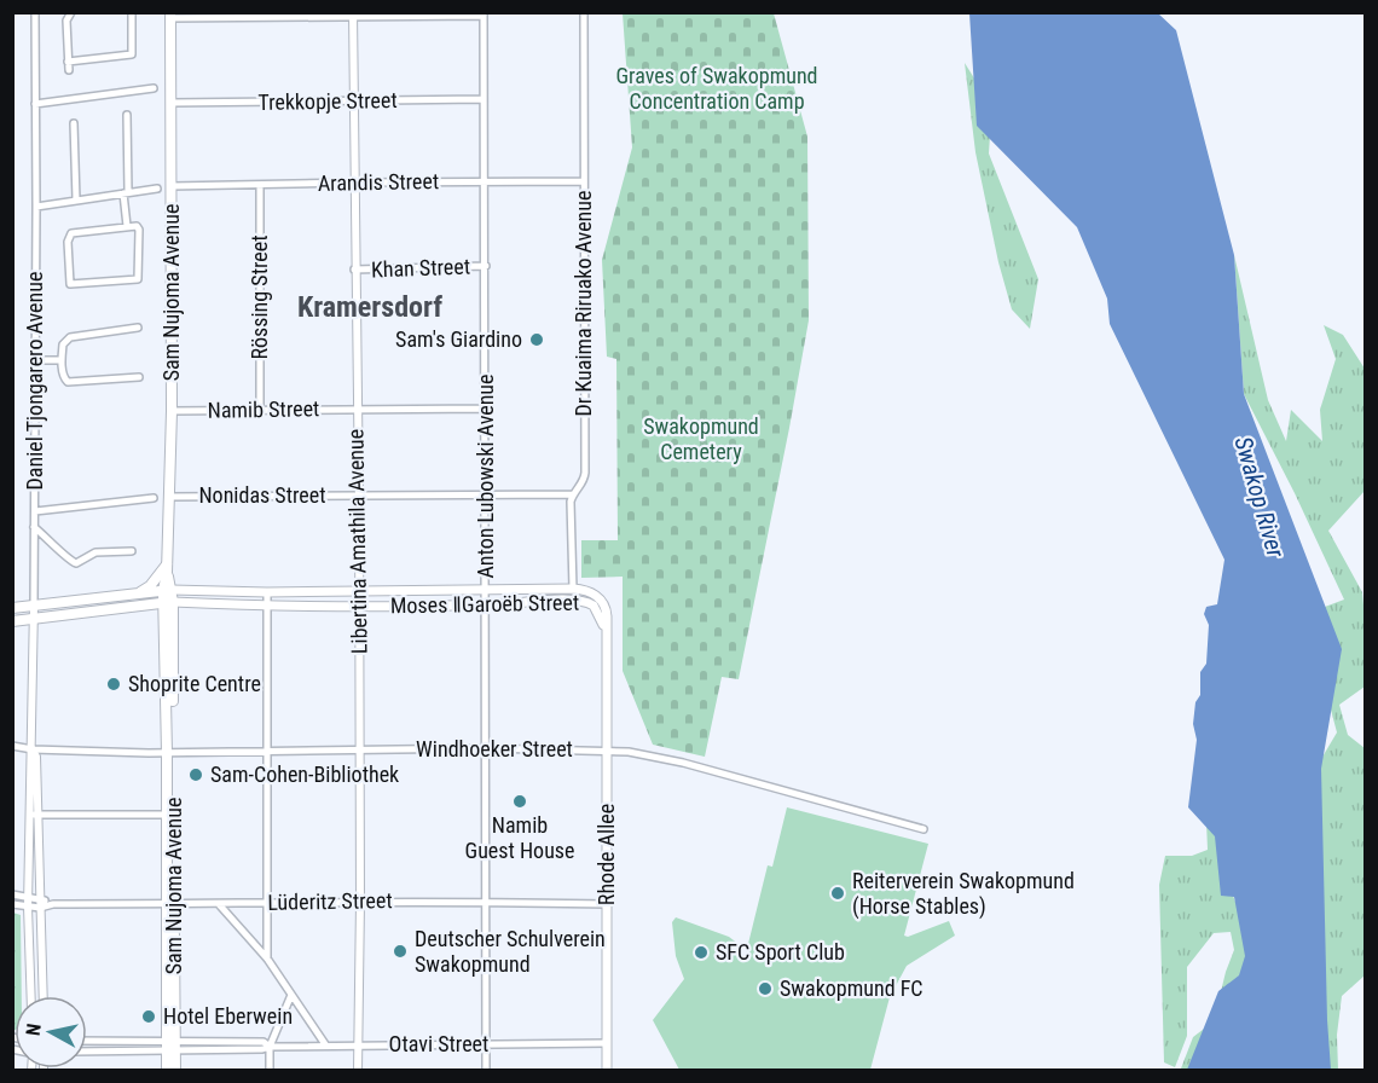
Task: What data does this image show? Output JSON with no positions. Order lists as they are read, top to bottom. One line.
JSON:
{"streets":{"main road":["Sam Nujoma Avenue","Moses ǁGaroëb Street","Rhode Allee"],"street":["Trekkopje Street","Arandis Street","Khan Street","Rössing Street","Dr Kuaima Riruako Avenue","Daniel Tjongarero Avenue","Namib Street","Anton Lubowski Avenue","Nonidas Street","Libertina Amathila Avenue","Windhoeker Street","Lüderitz Street","Otavi Street"]},"crossings":[["Trekkopje Street","Sam Nujoma Avenue"],["Trekkopje Street","Anton Lubowski Avenue"],["Trekkopje Street","Libertina Amathila Avenue"],["Arandis Street","Sam Nujoma Avenue"],["Arandis Street","Rössing Street"],["Arandis Street","Dr Kuaima Riruako Avenue"],["Arandis Street","Anton Lubowski Avenue"],["Arandis Street","Libertina Amathila Avenue"],["Khan Street","Anton Lubowski Avenue"],["Khan Street","Libertina Amathila Avenue"],["Sam Nujoma Avenue","Namib Street"],["Sam Nujoma Avenue","Nonidas Street"],["Sam Nujoma Avenue","Moses ǁGaroëb Street"],["Sam Nujoma Avenue","Windhoeker Street"],["Sam Nujoma Avenue","Lüderitz Street"],["Sam Nujoma Avenue","Otavi Street"],["Rössing Street","Namib Street"],["Dr Kuaima Riruako Avenue","Nonidas Street"],["Dr Kuaima Riruako Avenue","Moses ǁGaroëb Street"],["Daniel Tjongarero Avenue","Moses ǁGaroëb Street"],["Daniel Tjongarero Avenue","Windhoeker Street"],["Daniel Tjongarero Avenue","Lüderitz Street"],["Namib Street","Anton Lubowski Avenue"],["Namib Street","Libertina Amathila Avenue"],["Anton Lubowski Avenue","Nonidas Street"],["Anton Lubowski Avenue","Moses ǁGaroëb Street"],["Anton Lubowski Avenue","Windhoeker Street"],["Anton Lubowski Avenue","Lüderitz Street"],["Anton Lubowski Avenue","Otavi Street"],["Nonidas Street","Libertina Amathila Avenue"],["Libertina Amathila Avenue","Moses ǁGaroëb Street"],["Libertina Amathila Avenue","Windhoeker Street"],["Libertina Amathila Avenue","Lüderitz Street"],["Libertina Amathila Avenue","Otavi Street"],["Moses ǁGaroëb Street","Rhode Allee"],["Windhoeker Street","Rhode Allee"],["Rhode Allee","Lüderitz Street"],["Rhode Allee","Otavi Street"]],"districts":["Kramersdorf"],"water":["Swakop River"],"parks":["Graves of Swakopmund Concentration Camp","Swakopmund Cemetery"],"places":["Sam's Giardino","Shoprite Centre","Sam-Cohen-Bibliothek","Namib Guest House","Reiterverein Swakopmund (Horse Stables)","Deutscher Schulverein Swakopmund","SFC Sport Club","Swakopmund FC","Hotel Eberwein"],"north":"left"}
